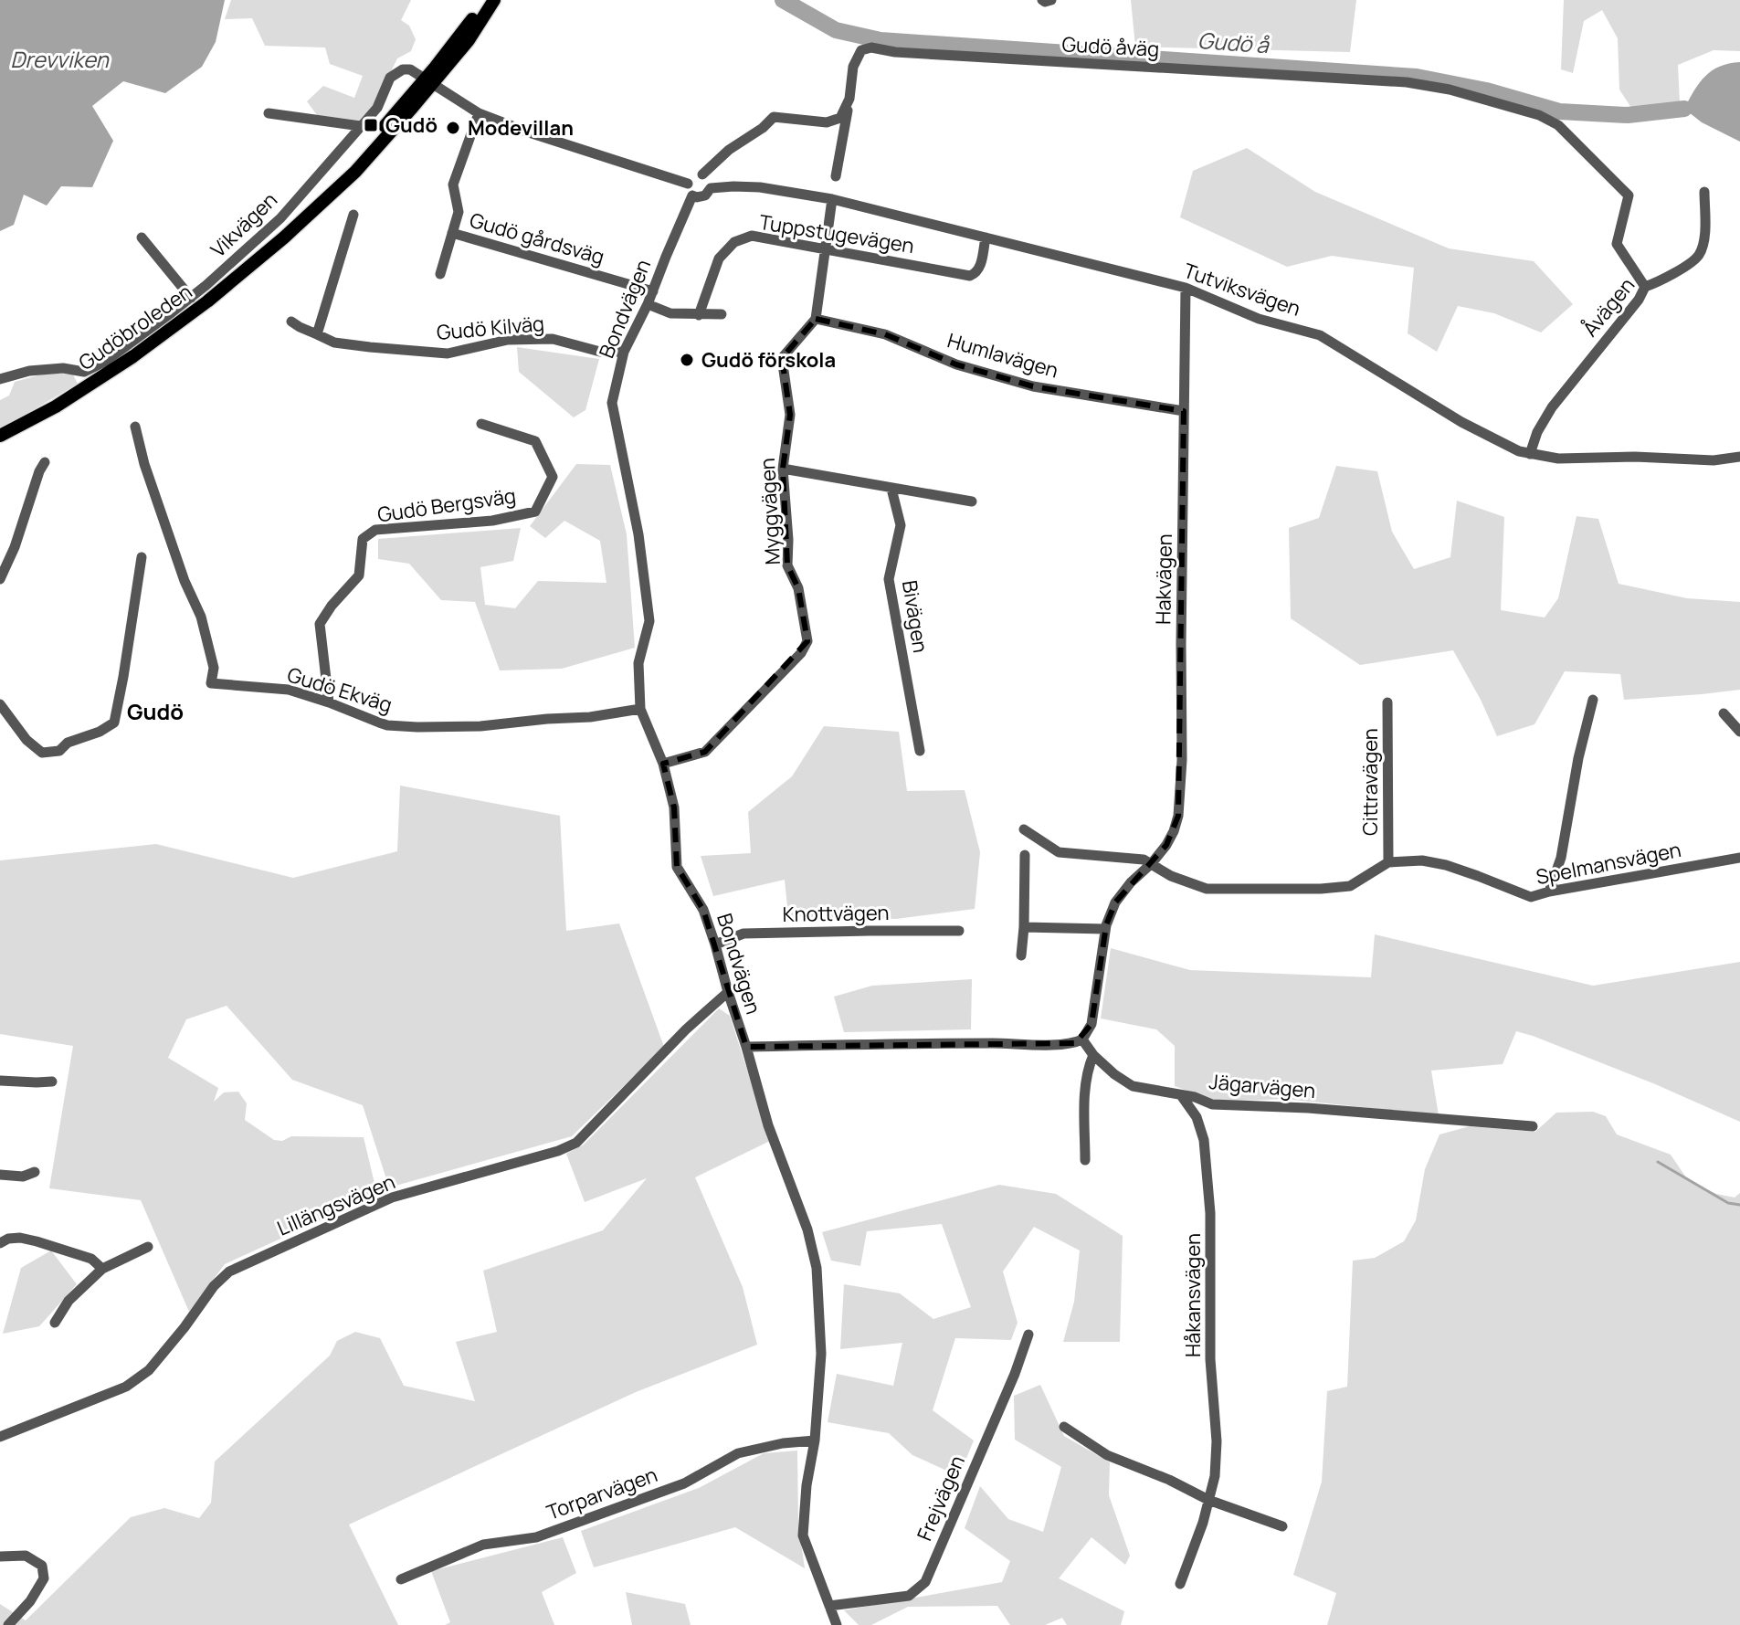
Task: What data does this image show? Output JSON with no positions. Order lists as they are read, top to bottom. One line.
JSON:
{"streets":{"main road":["Gudöbroleden"],"street":["Gudö åväg","Vikvägen","Tuppstugevägen","Gudö gårdsväg","Tutviksvägen","Åvägen","Bondvägen","Gudö Kilväg","Humlavägen","Gudö Bergsväg","Myggvägen","Hakvägen","Bivägen","Gudö Ekväg","Cittravägen","Spelmansvägen","Knottvägen","Jägarvägen","Lillängsvägen","Håkansvägen","Torparvägen","Frejvägen"]},"crossings":[["Gudö åväg","Åvägen"],["Vikvägen","Gudöbroleden"],["Tuppstugevägen","Tutviksvägen"],["Gudö gårdsväg","Bondvägen"],["Tutviksvägen","Åvägen"],["Tutviksvägen","Bondvägen"],["Tutviksvägen","Hakvägen"],["Bondvägen","Gudö Kilväg"],["Bondvägen","Myggvägen"],["Bondvägen","Gudö Ekväg"],["Bondvägen","Knottvägen"],["Bondvägen","Lillängsvägen"],["Bondvägen","Torparvägen"],["Bondvägen","Frejvägen"],["Humlavägen","Myggvägen"],["Humlavägen","Hakvägen"],["Gudö Bergsväg","Gudö Ekväg"],["Hakvägen","Spelmansvägen"],["Hakvägen","Jägarvägen"],["Cittravägen","Spelmansvägen"],["Jägarvägen","Håkansvägen"]],"districts":["Gudö"],"water":["Gudö å","Drevviken"],"places":{"transit":["Gudö"],"other":["Modevillan","Gudö förskola"]}}
